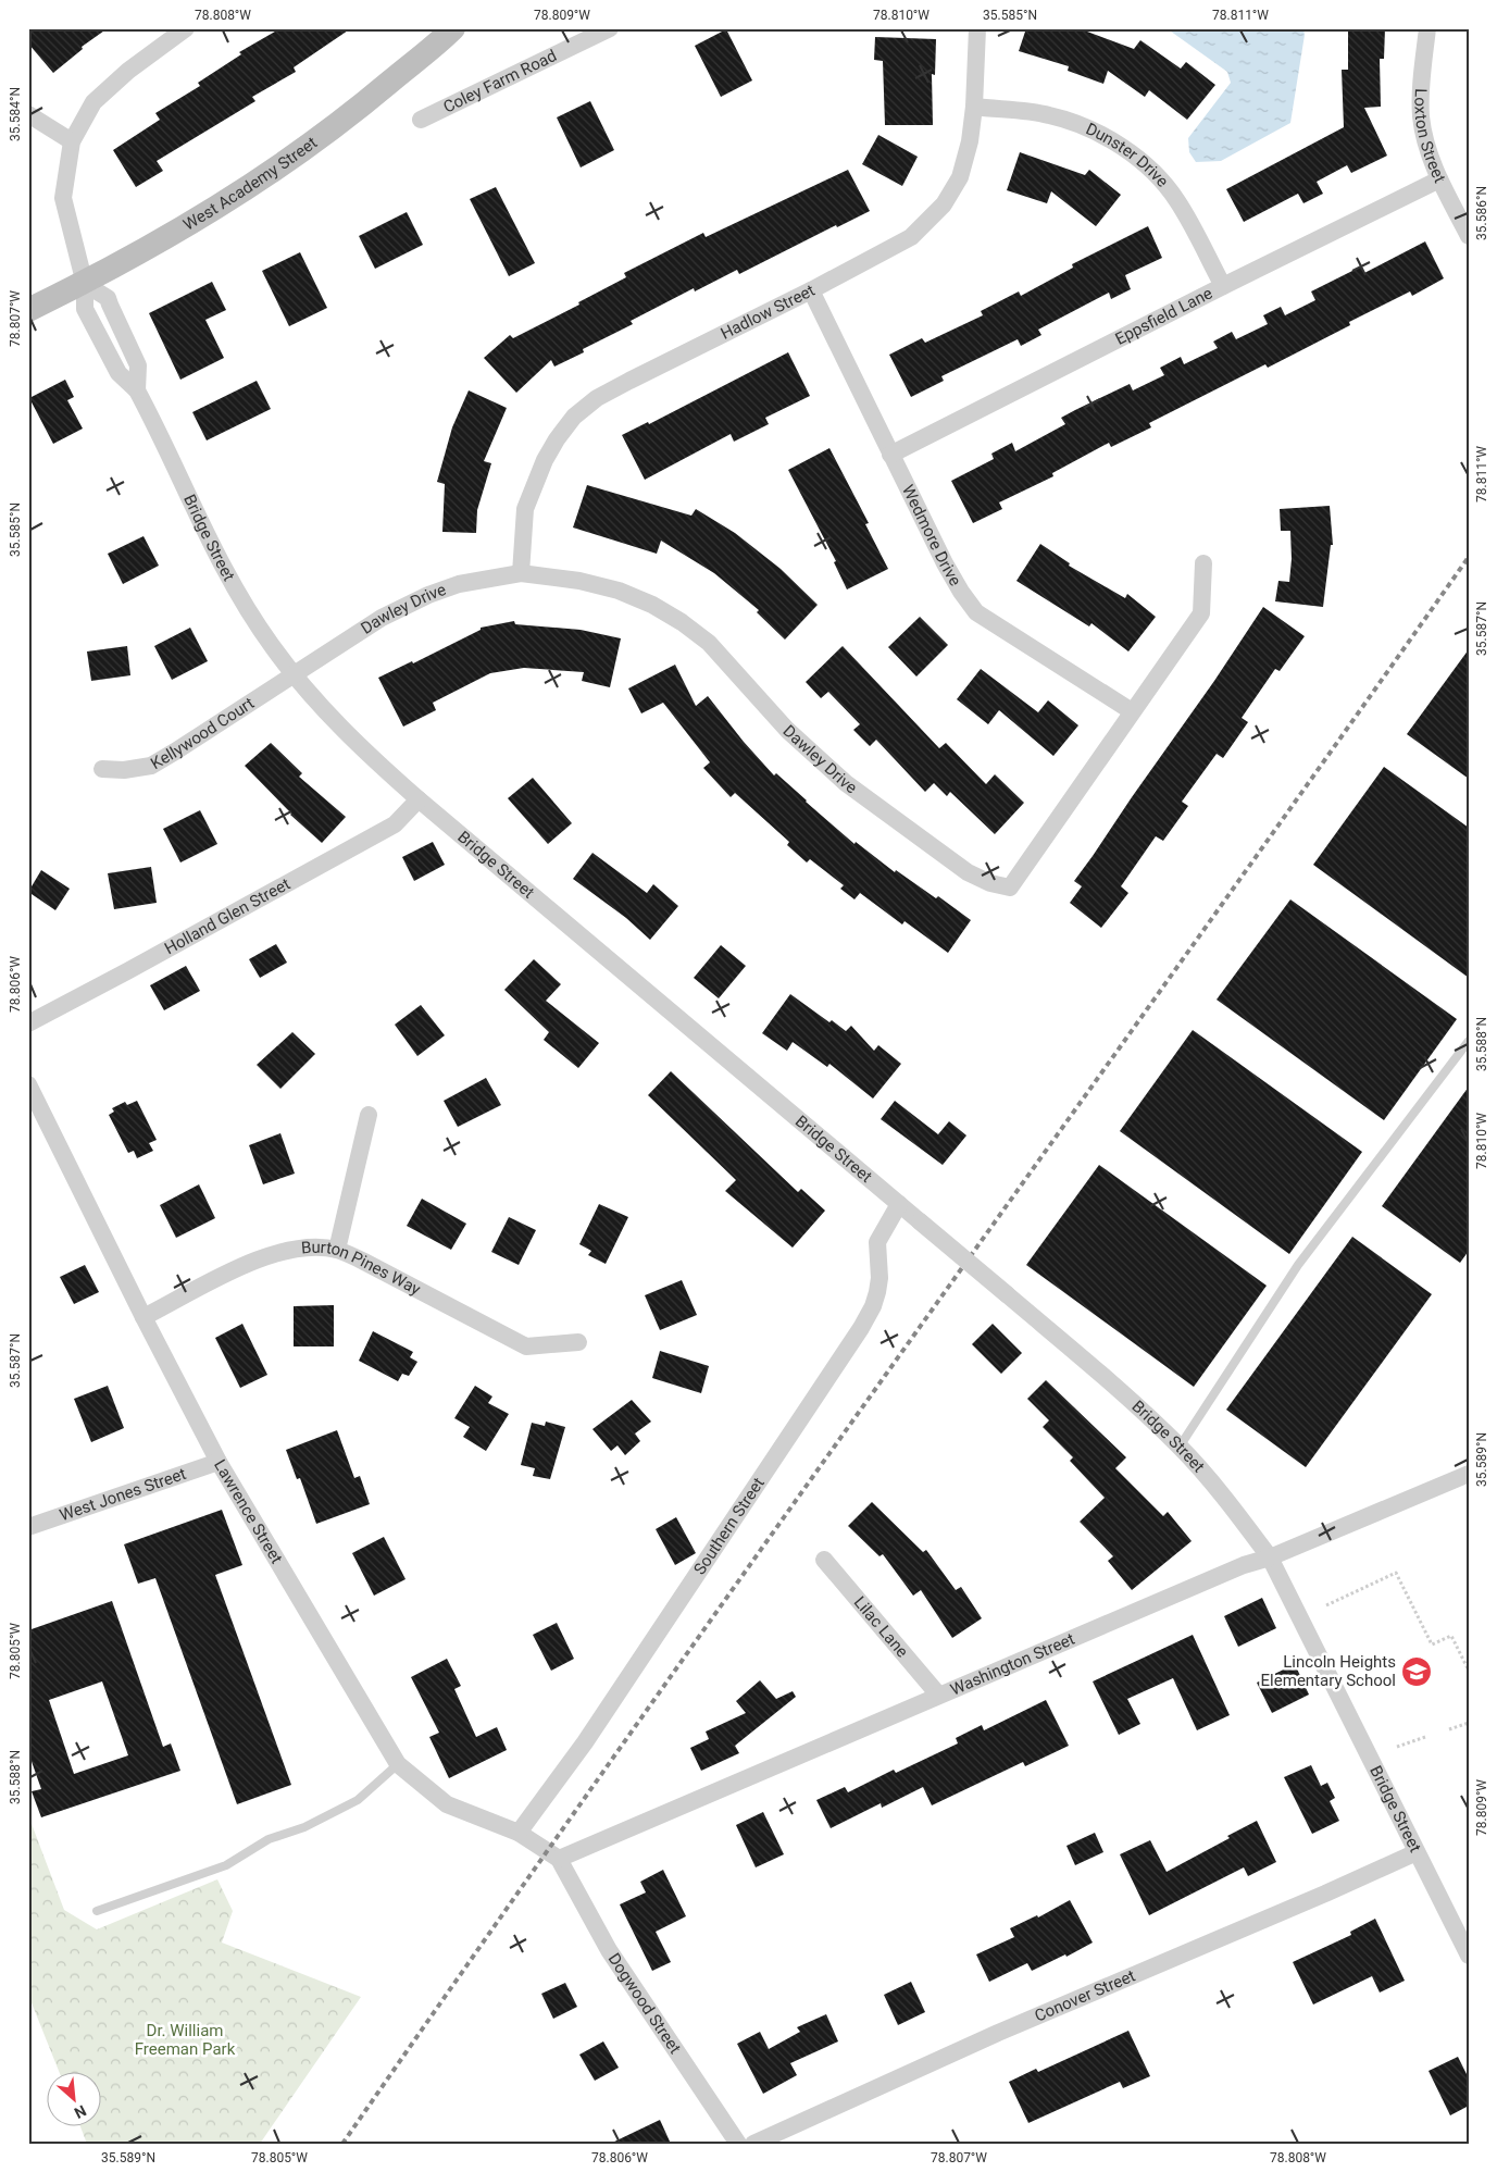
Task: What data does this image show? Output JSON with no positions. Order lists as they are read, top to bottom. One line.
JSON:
{"streets":{"main road":["West Academy Street"],"street":["Coley Farm Road","Loxton Street","Dunster Drive","Hadlow Street","Eppsfield Lane","Wedmore Drive","Bridge Street","Dawley Drive","Kellywood Court","Holland Glen Street","Burton Pines Way","West Jones Street","Lawrence Street","Southern Street","Lilac Lane","Washington Street","Conover Street","Dogwood Street"]},"crossings":[["Loxton Street","Eppsfield Lane"],["Dunster Drive","Hadlow Street"],["Dunster Drive","Eppsfield Lane"],["West Academy Street","Bridge Street"],["Hadlow Street","Wedmore Drive"],["Hadlow Street","Dawley Drive"],["Eppsfield Lane","Wedmore Drive"],["Wedmore Drive","Dawley Drive"],["Bridge Street","Dawley Drive"],["Bridge Street","Kellywood Court"],["Bridge Street","Holland Glen Street"],["Bridge Street","Southern Street"],["Bridge Street","Washington Street"],["Bridge Street","Conover Street"],["Dawley Drive","Kellywood Court"],["Burton Pines Way","Lawrence Street"],["West Jones Street","Lawrence Street"],["Lawrence Street","Southern Street"],["Lawrence Street","Washington Street"],["Lawrence Street","Dogwood Street"],["Lilac Lane","Washington Street"],["Washington Street","Dogwood Street"]],"parks":["Dr. William Freeman Park"],"places":{"school or university":["Lincoln Heights Elementary School"]},"north":"bottom right","coordinates":["78.808°W","78.809°W","78.810°W","35.585°N","78.811°W","35.584°N","35.586°N","78.807°W","35.587°N","78.806°W","35.588°N","35.589°N","78.805°W"]}
